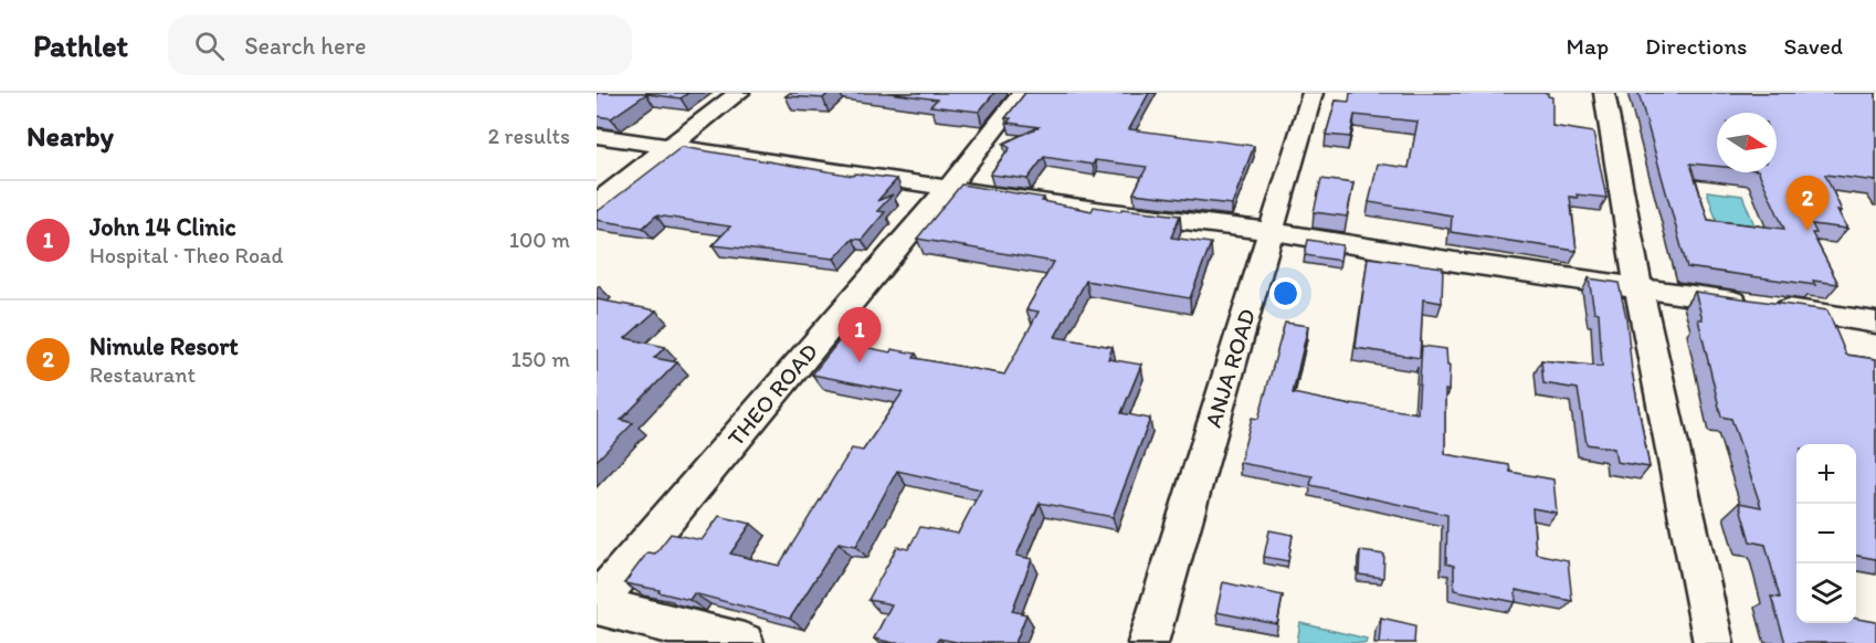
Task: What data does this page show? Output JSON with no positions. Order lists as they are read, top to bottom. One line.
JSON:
{"streets":{"street":["ANJA ROAD","THEO ROAD"]},"north":"right","page":{"header":"Pathlet","search":"Search here","nav":["Map","Directions","Saved"],"heading":["Nearby","2 results"],"pins":["2","1"],"list":[{"mark":"1","name":"John 14 Clinic","note":"Hospital · Theo Road","value":"100 m"},{"mark":"2","name":"Nimule Resort","note":"Restaurant","value":"150 m"}],"map_buttons":["+","−"]}}
